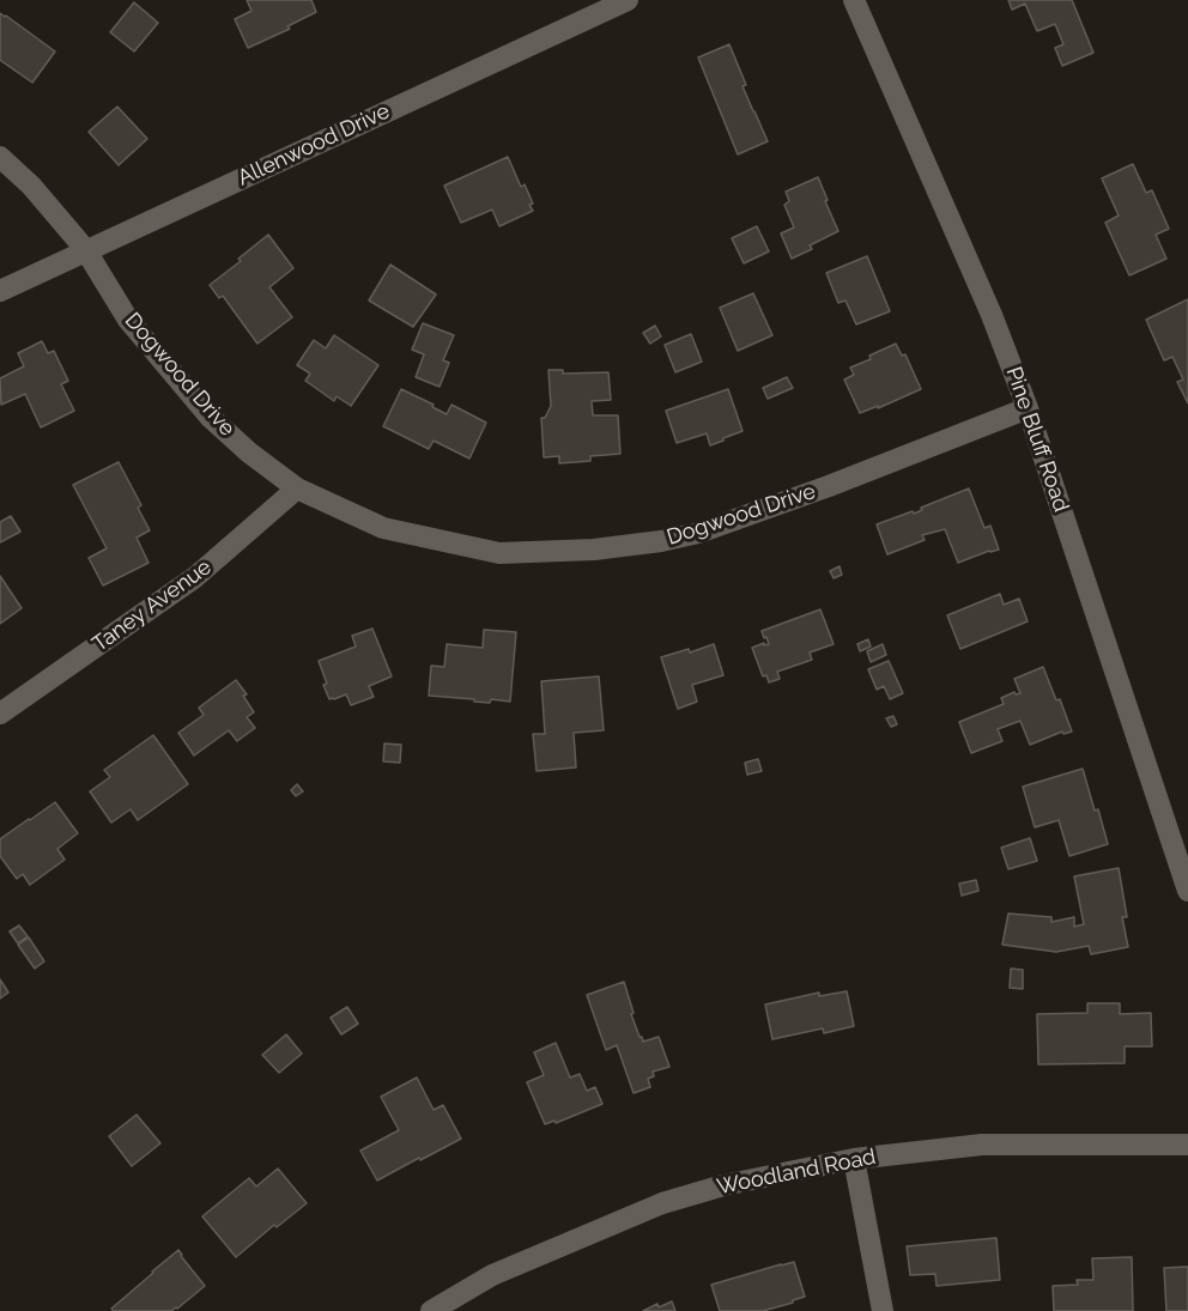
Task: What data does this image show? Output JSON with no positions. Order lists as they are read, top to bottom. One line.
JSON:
{"streets":{"street":["Allenwood Drive","Dogwood Drive","Pine Bluff Road","Taney Avenue","Woodland Road"]},"crossings":[["Allenwood Drive","Dogwood Drive"],["Dogwood Drive","Pine Bluff Road"],["Dogwood Drive","Taney Avenue"]]}
